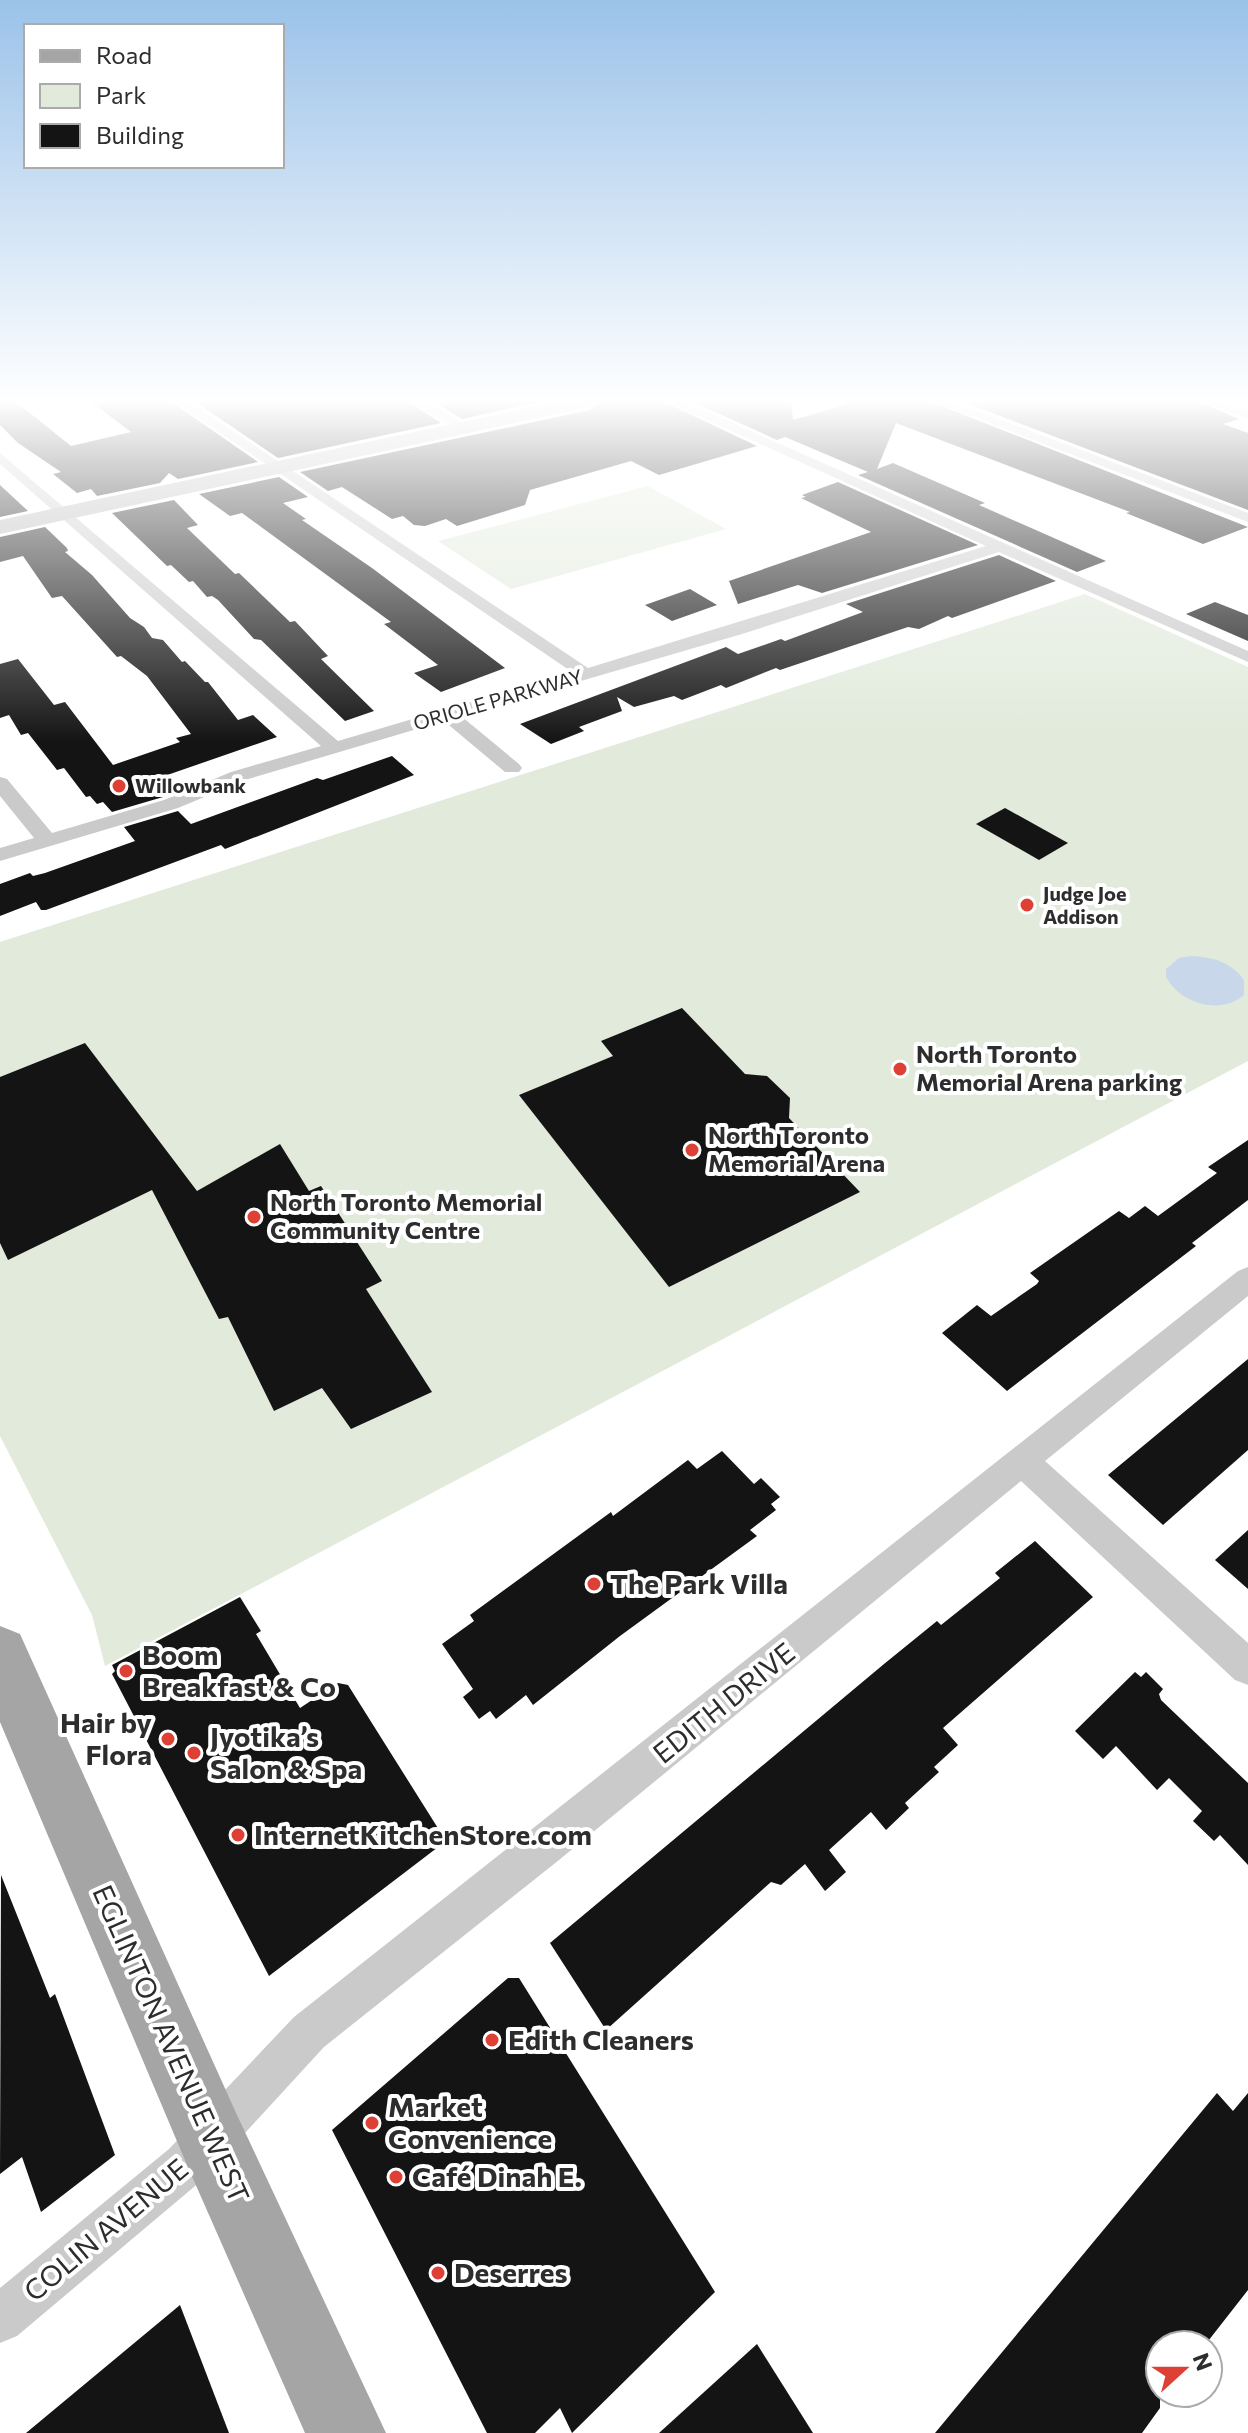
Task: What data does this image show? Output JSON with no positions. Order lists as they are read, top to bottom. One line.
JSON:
{"streets":{"main road":["EGLINTON AVENUE WEST"],"street":["ORIOLE PARKWAY","EDITH DRIVE","COLIN AVENUE"]},"crossings":[["EDITH DRIVE","EGLINTON AVENUE WEST"],["EDITH DRIVE","COLIN AVENUE"],["EGLINTON AVENUE WEST","COLIN AVENUE"]],"places":["Willowbank","Judge Joe Addison","North Toronto Memorial Arena parking","North Toronto Memorial Arena","North Toronto Memorial Community Centre","The Park Villa","Boom Breakfast & Co","Hair by Flora","Jyotika’s Salon & Spa","InternetKitchenStore.com","Edith Cleaners","Market Convenience","Café Dinah E.","Deserres"],"legend":["Road","Park","Building"],"north":"right"}
